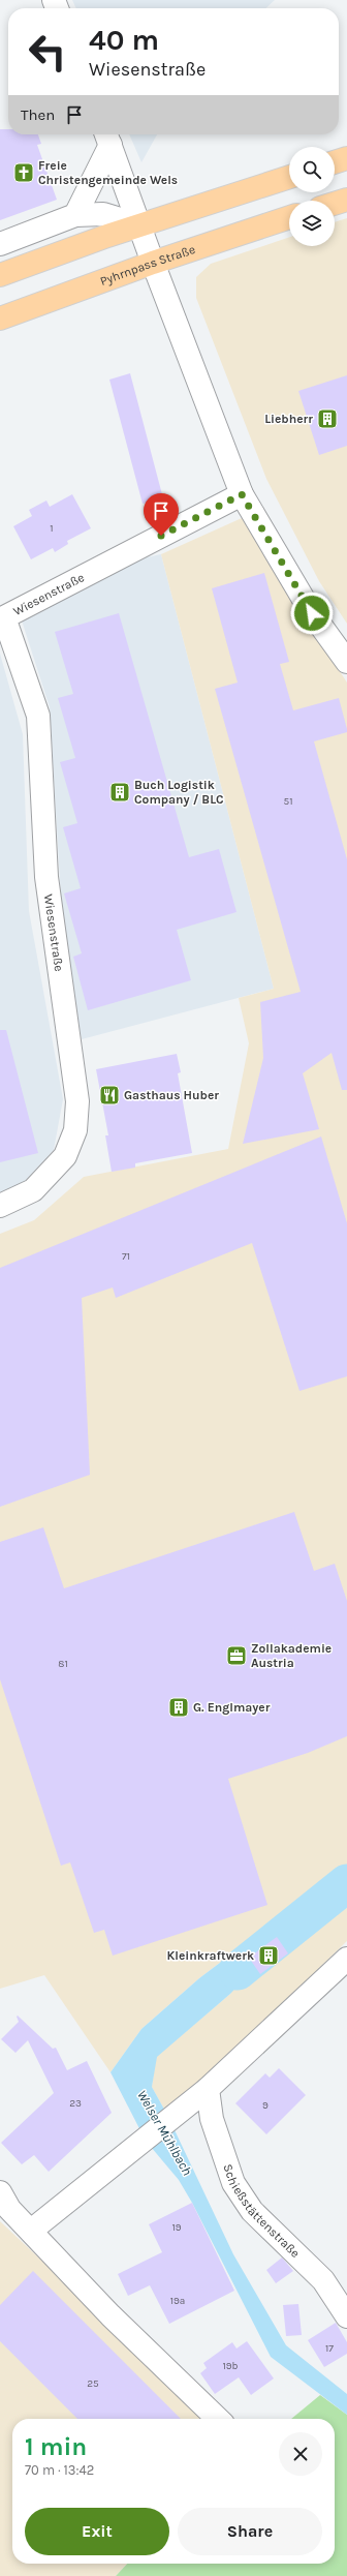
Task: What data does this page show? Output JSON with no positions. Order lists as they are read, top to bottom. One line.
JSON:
{"streets":{"main road":["Pyhrnpass Straße"],"street":["Wiesenstraße","Schießstättenstraße"]},"water":["Welser Mühlbach"],"places":{"church":["Freie Christengemeinde Wels"],"building":["Liebherr","Buch Logistik Company / BLC","G. Englmayer","Kleinkraftwerk"],"restaurant":["Gasthaus Huber"],"office":["Zollakademie Austria"]},"house_numbers":["1","51","71","81","23","9","19","19a","17","19b","25"],"page":{"turn":["40 m","Wiesenstraße"],"then":"Then","heading":["1 min","70 m · 13:42"],"buttons":["Exit","Share"]}}
